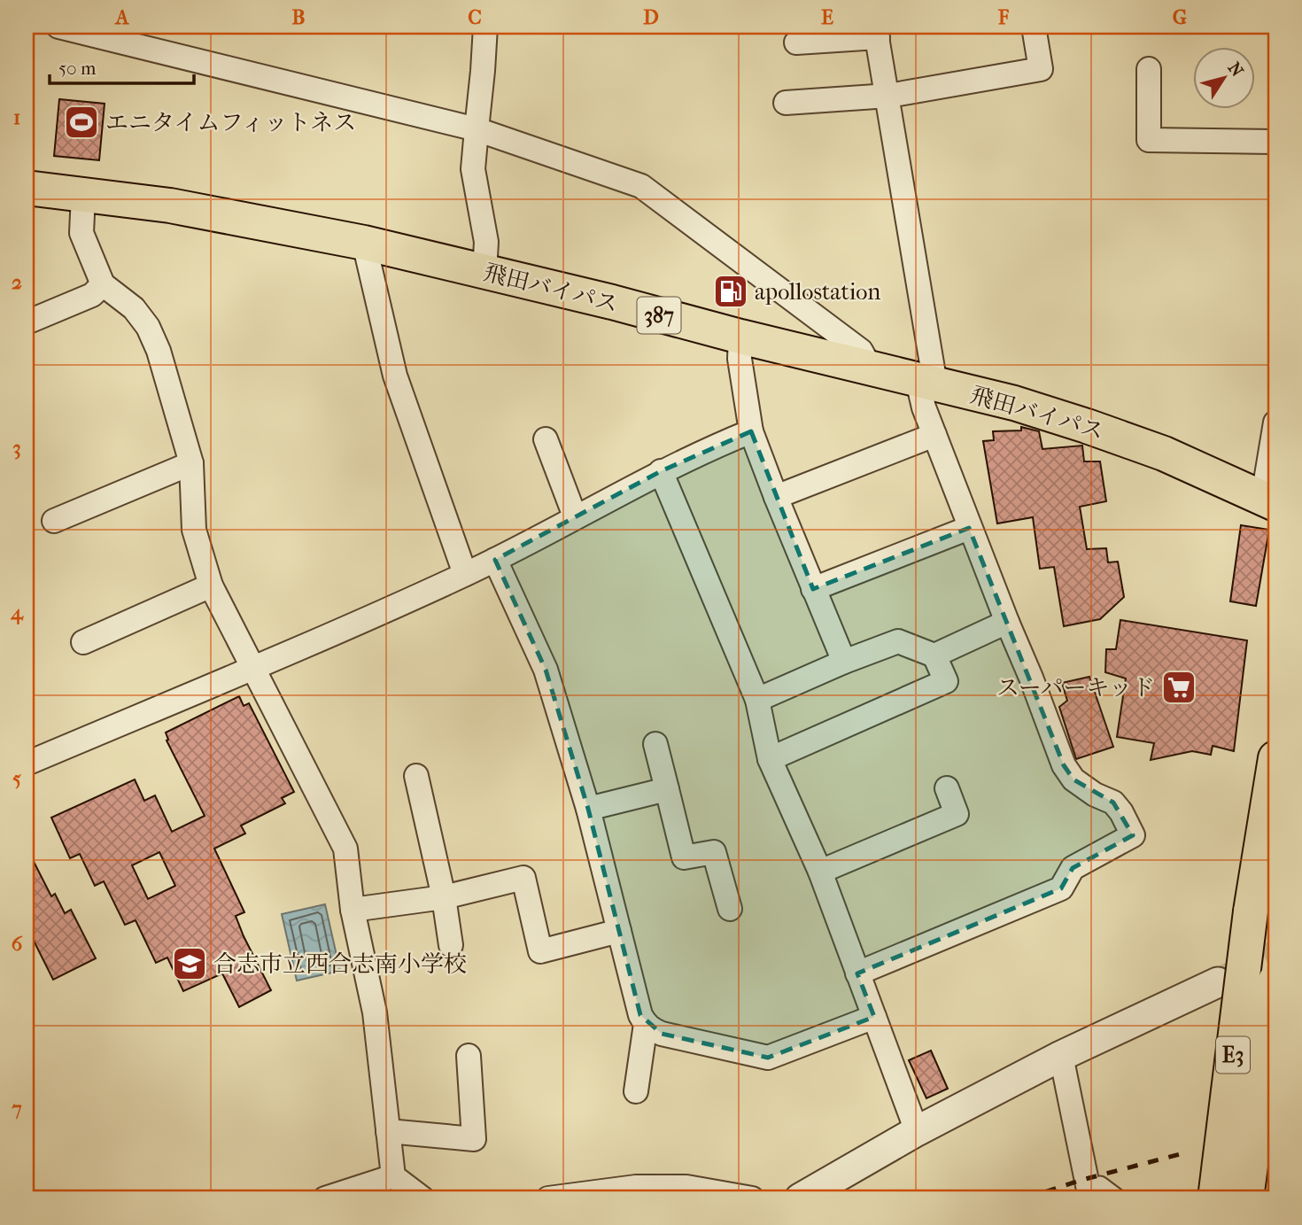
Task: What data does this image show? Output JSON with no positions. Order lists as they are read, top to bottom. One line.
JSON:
{"streets":{"highway":["飛田バイパス","387","E3"]},"places":{"sports":["エニタイムフィットネス"],"fuel station":["apollostation"],"supermarket":["スーパーキッド"],"school or university":["合志市立西合志南小学校"]},"scale_bar":"50 m","north":"top right","grid":{"columns":["A","B","C","D","E","F","G"],"rows":["1","2","3","4","5","6","7"]}}
